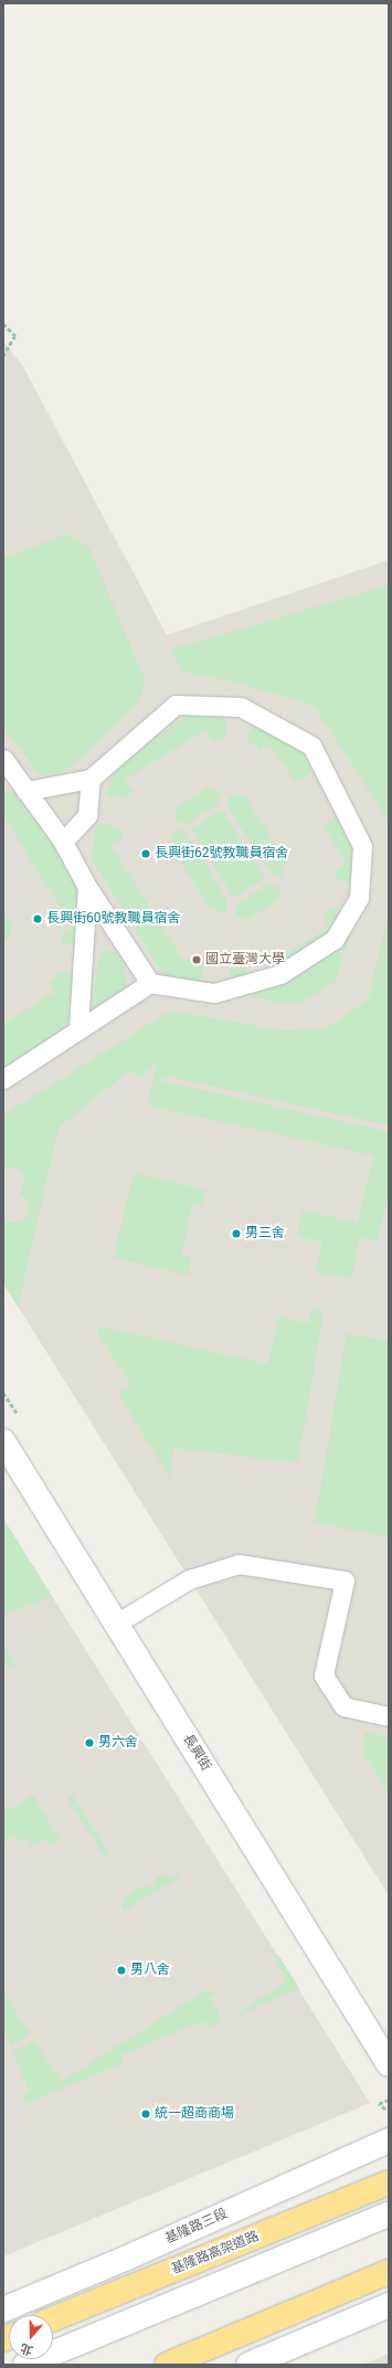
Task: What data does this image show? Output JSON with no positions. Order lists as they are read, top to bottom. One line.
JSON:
{"streets":{"highway":["基隆路高架道路"],"main road":["長興街","基隆路三段"]},"places":["長興街62號教職員宿舍","長興街60號教職員宿舍","國立臺灣大學","男三舍","男六舍","男八舍","統一超商商場"],"north":"bottom"}
